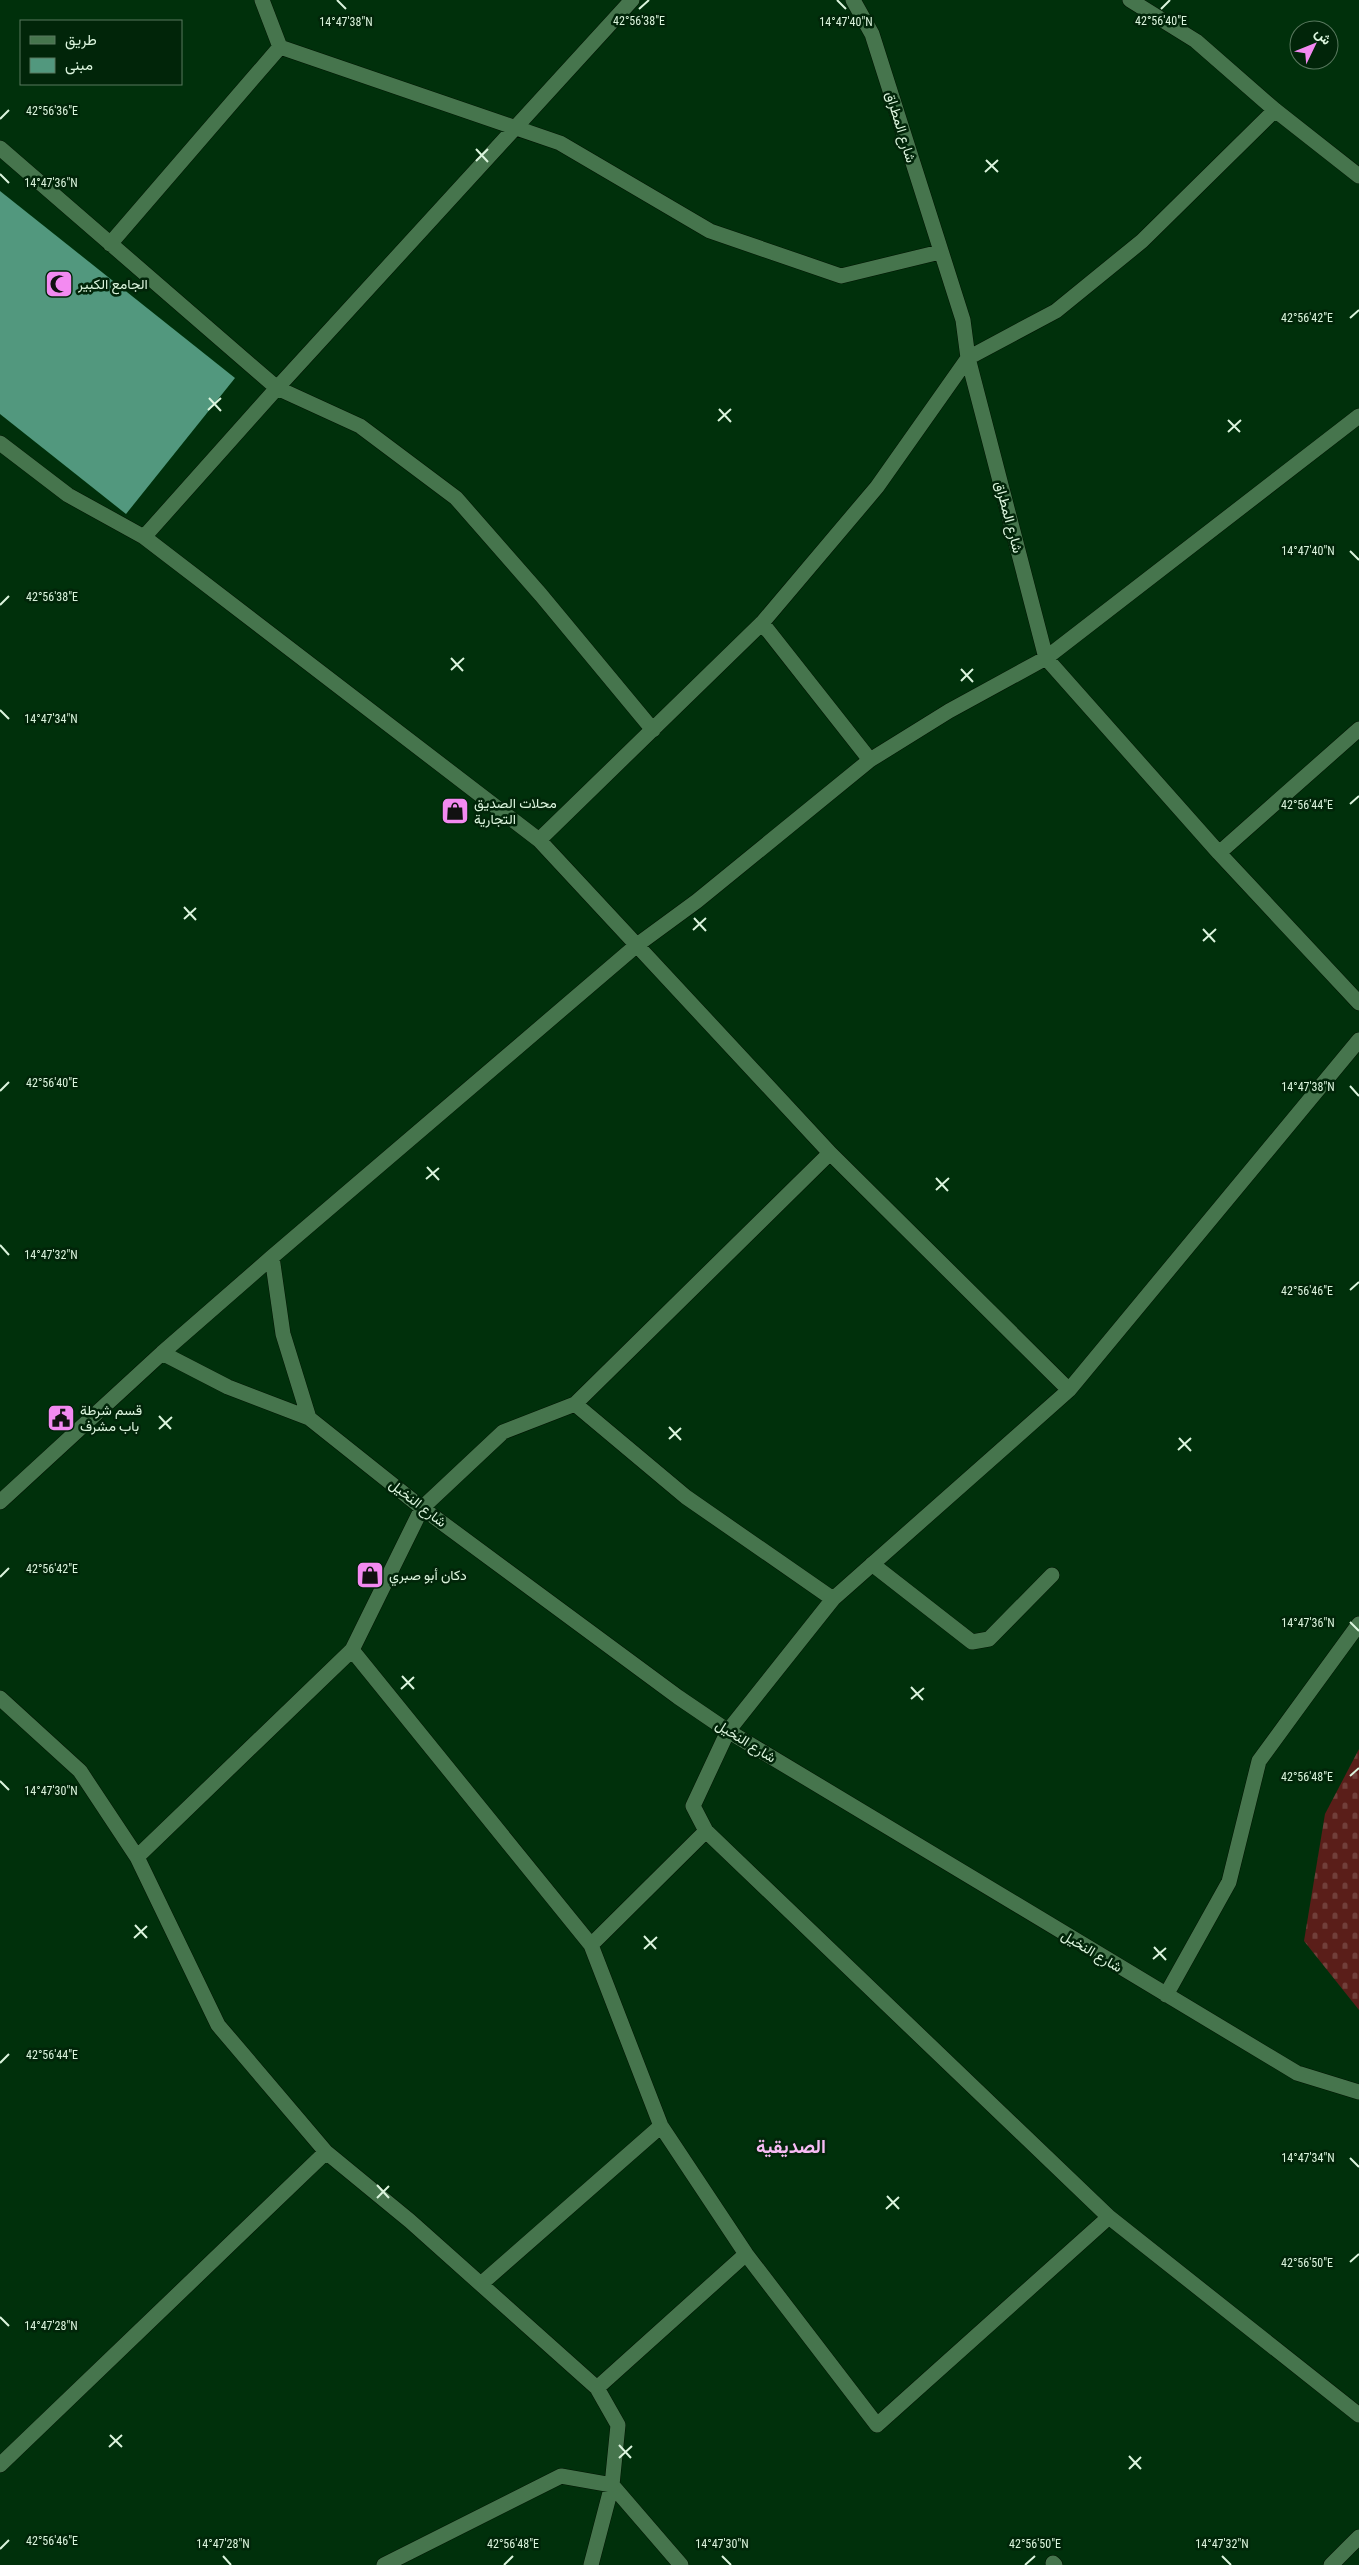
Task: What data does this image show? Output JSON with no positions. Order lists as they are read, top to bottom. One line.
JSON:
{"streets":{"street":["شارع المطراق","شارع النخيل"]},"districts":["الصديقية"],"places":{"mosque":["الجامع الكبير"],"shop":["محلات الصديق التجارية","دكان أبو صبري"],"public building":["قسم شرطة باب مشرف"]},"legend":["طريق","مبنى"],"north":"top right","coordinates":["42°56'38\"E","42°56'40\"E","14°47'38\"N","14°47'40\"N","42°56'36\"E","14°47'36\"N","42°56'42\"E","14°47'34\"N","42°56'44\"E","14°47'32\"N","42°56'46\"E","42°56'48\"E","14°47'30\"N","42°56'50\"E","14°47'28\"N"]}
